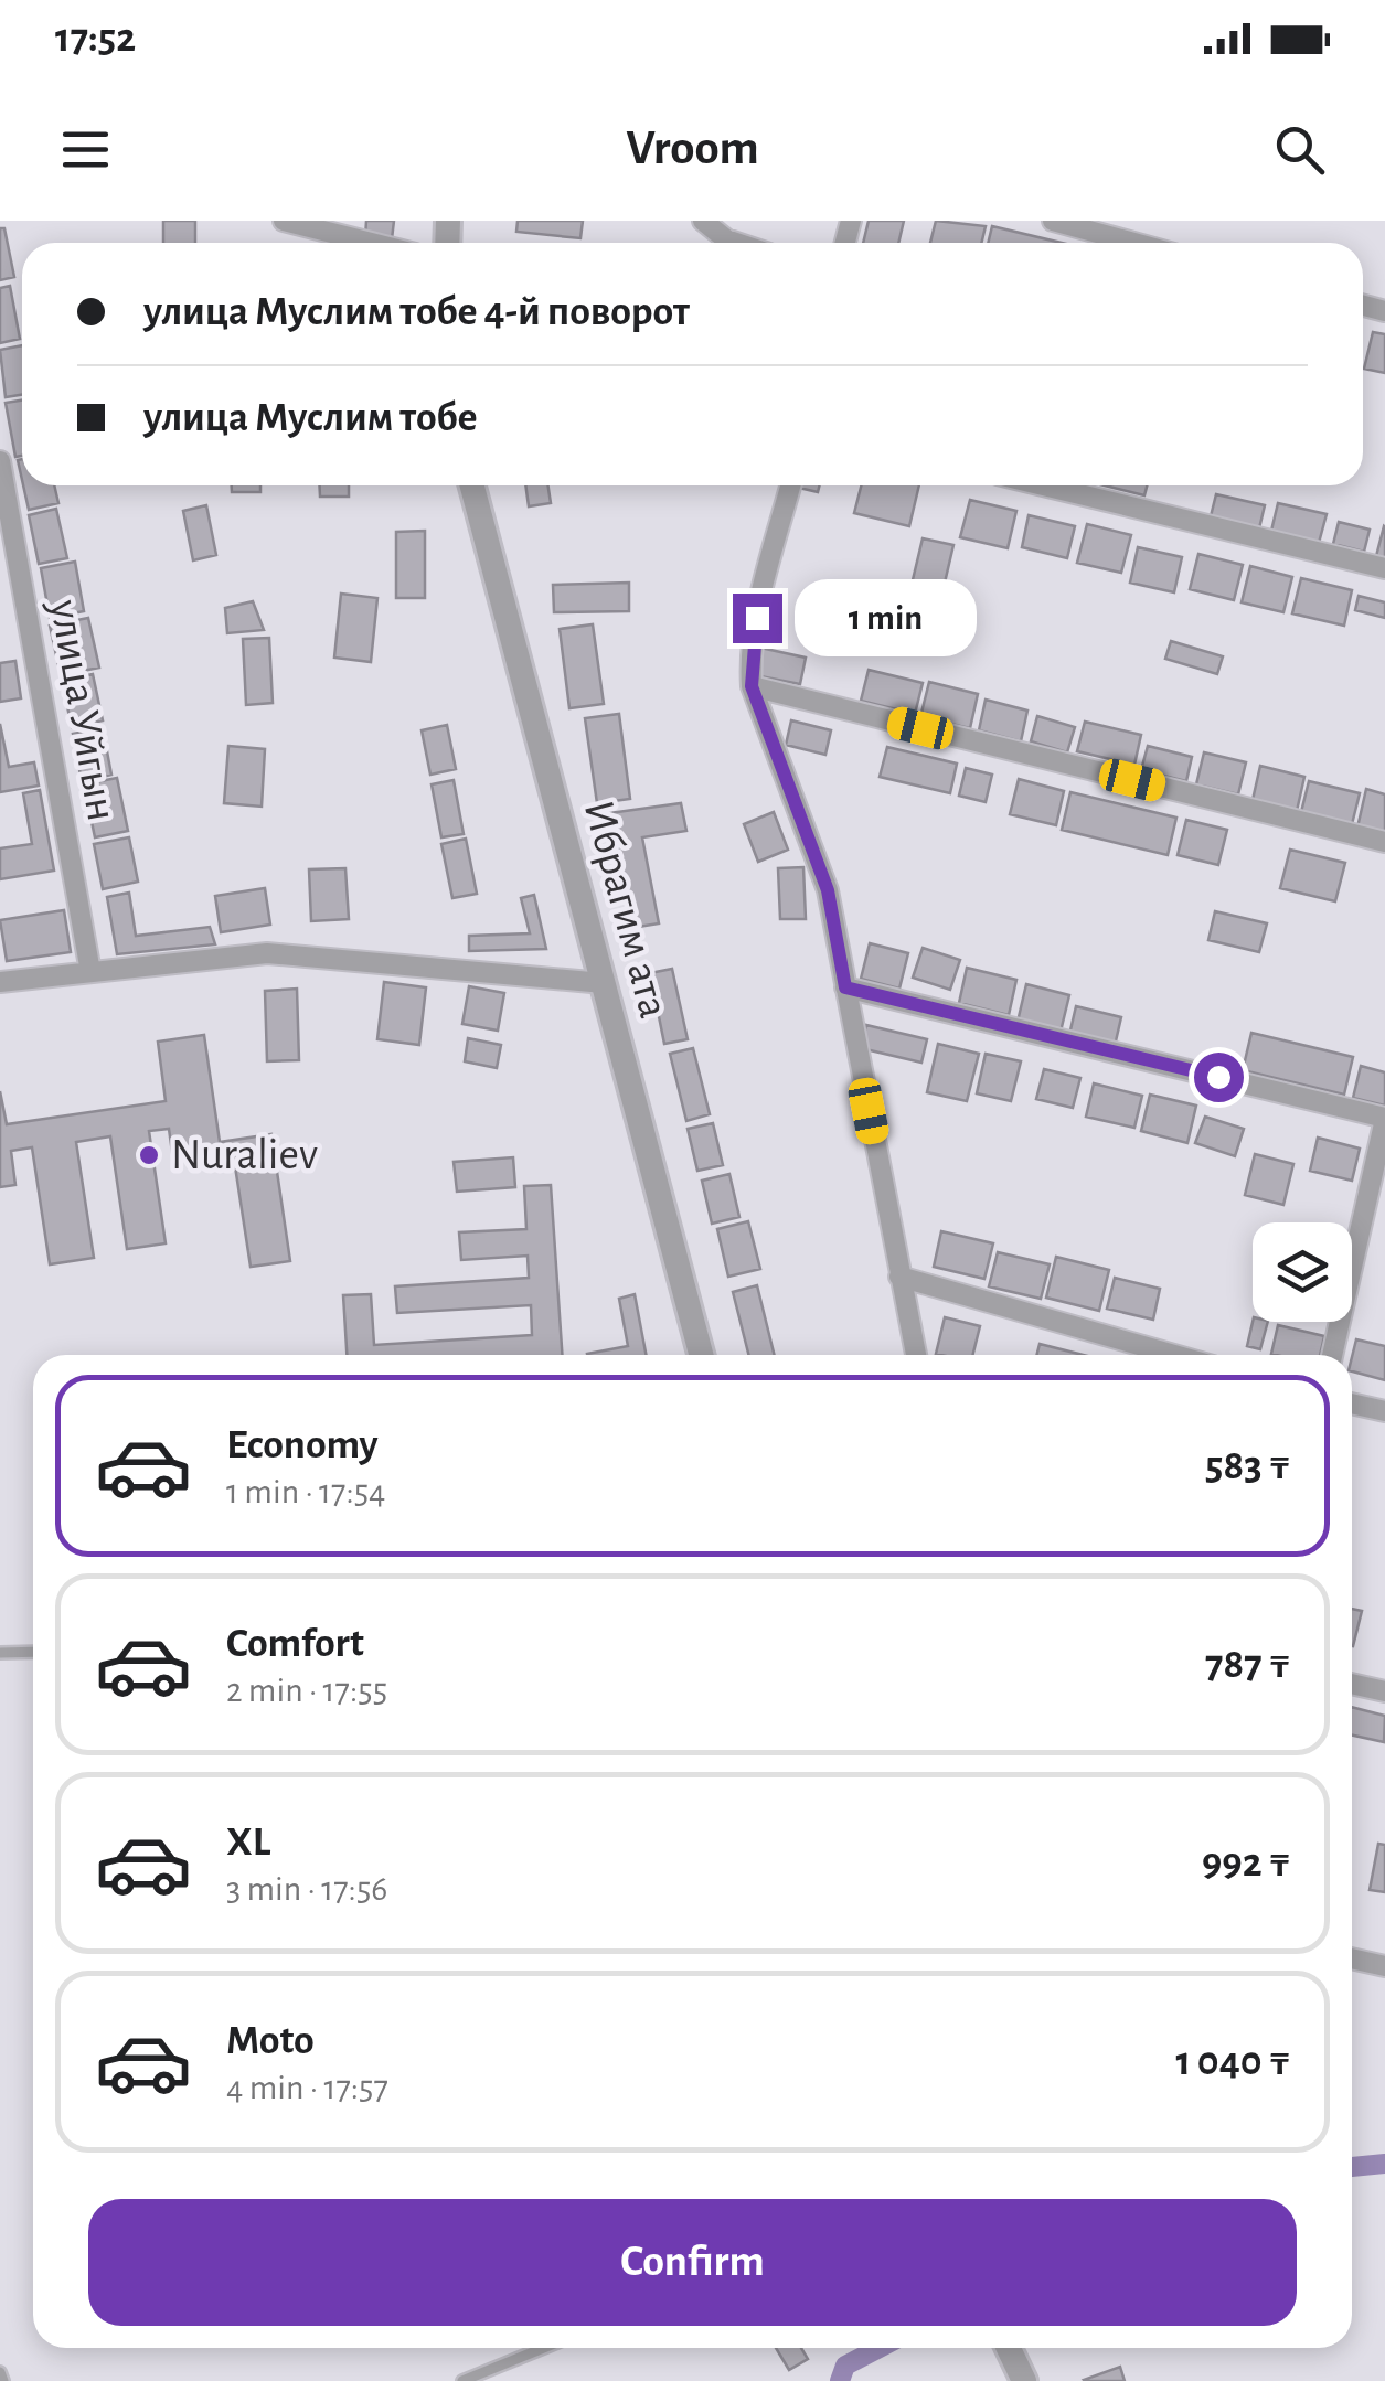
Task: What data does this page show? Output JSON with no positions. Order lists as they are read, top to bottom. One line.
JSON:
{"streets":{"street":["улица Уйгын","Ибрагим ата"]},"places":["Nuraliev"],"page":{"status":"17:52","header":"Vroom","banner":["улица Муслим тобе 4-й поворот","улица Муслим тобе"],"bubble":"1 min","list":[{"name":"Economy","note":"1 min · 17:54","value":"583 ₸"},{"name":"Comfort","note":"2 min · 17:55","value":"787 ₸"},{"name":"XL","note":"3 min · 17:56","value":"992 ₸"},{"name":"Moto","note":"4 min · 17:57","value":"1 040 ₸"}],"buttons":"Confirm"}}
